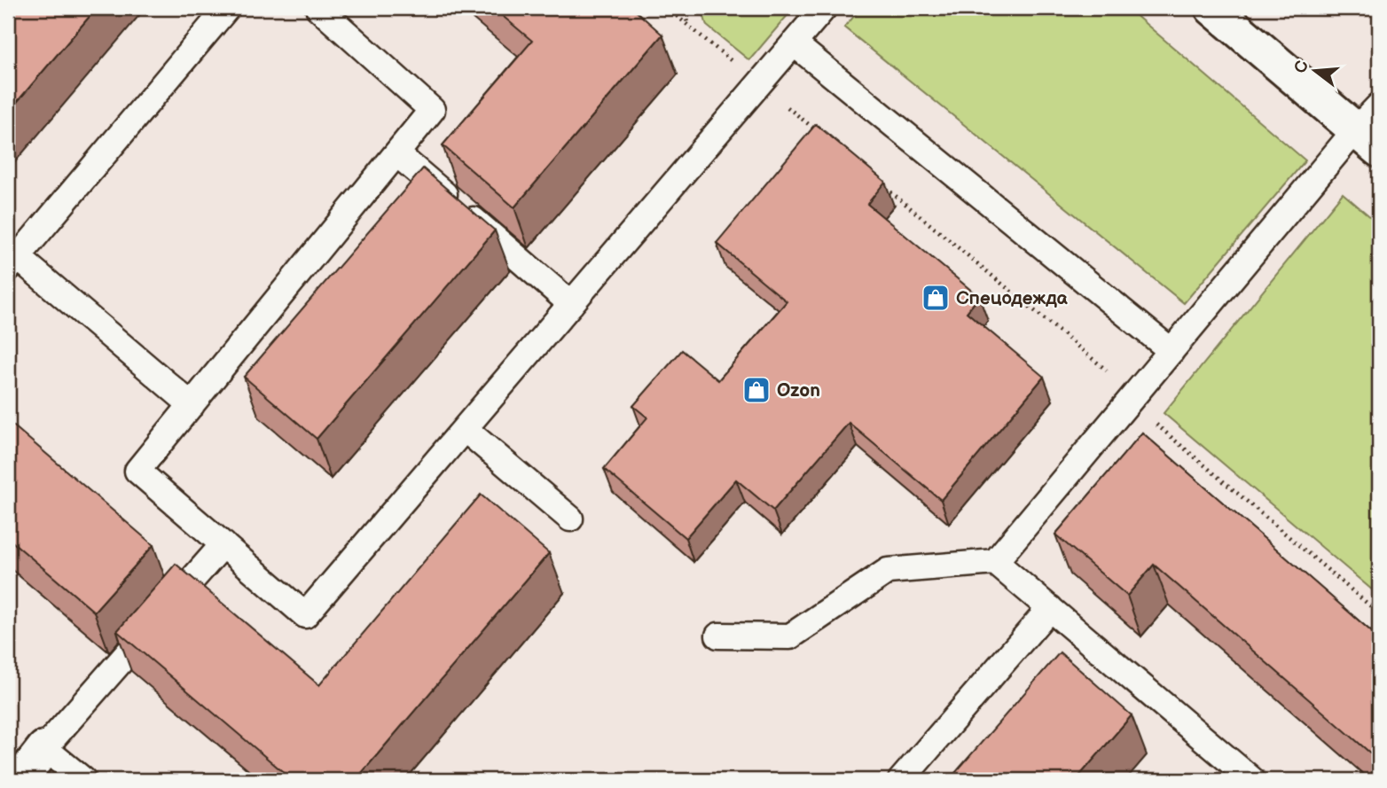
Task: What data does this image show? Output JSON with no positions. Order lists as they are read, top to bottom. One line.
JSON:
{"places":{"shop":["Спецодежда","Ozon"]},"north":"left"}
